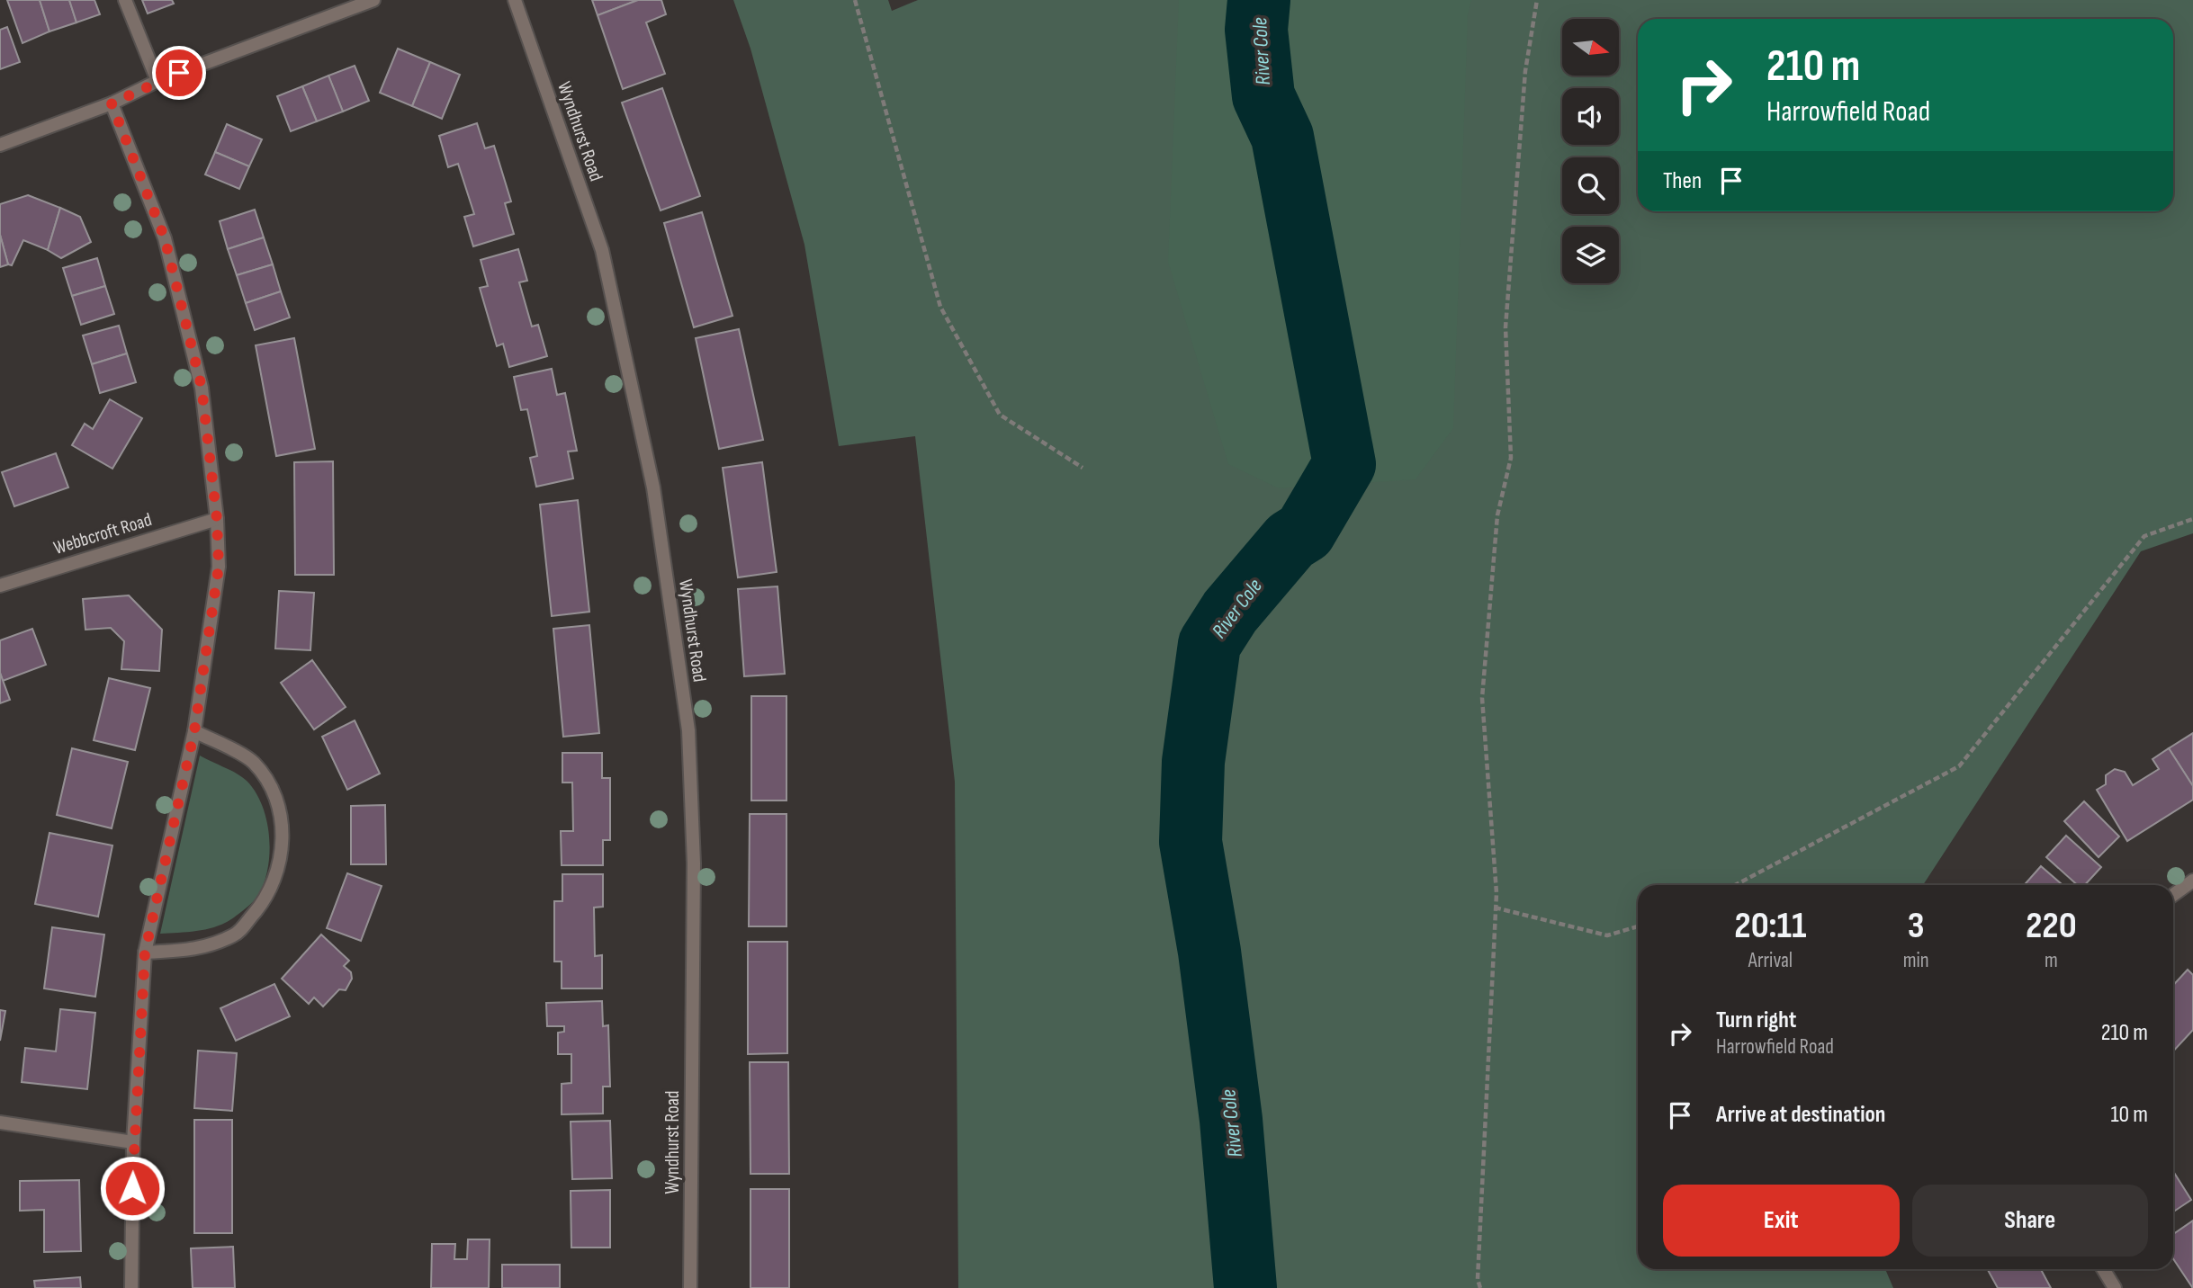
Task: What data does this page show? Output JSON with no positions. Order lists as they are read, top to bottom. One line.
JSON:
{"streets":{"street":["Wyndhurst Road","Webbcroft Road"]},"water":["River Cole"],"north":"right","page":{"turn":["210 m","Harrowfield Road"],"then":"Then","eta":["20:11","Arrival","3","min","220","m"],"list":[{"name":"Turn right","note":"Harrowfield Road","value":"210 m"},{"name":"Arrive at destination","value":"10 m"}],"buttons":["Exit","Share"]}}
